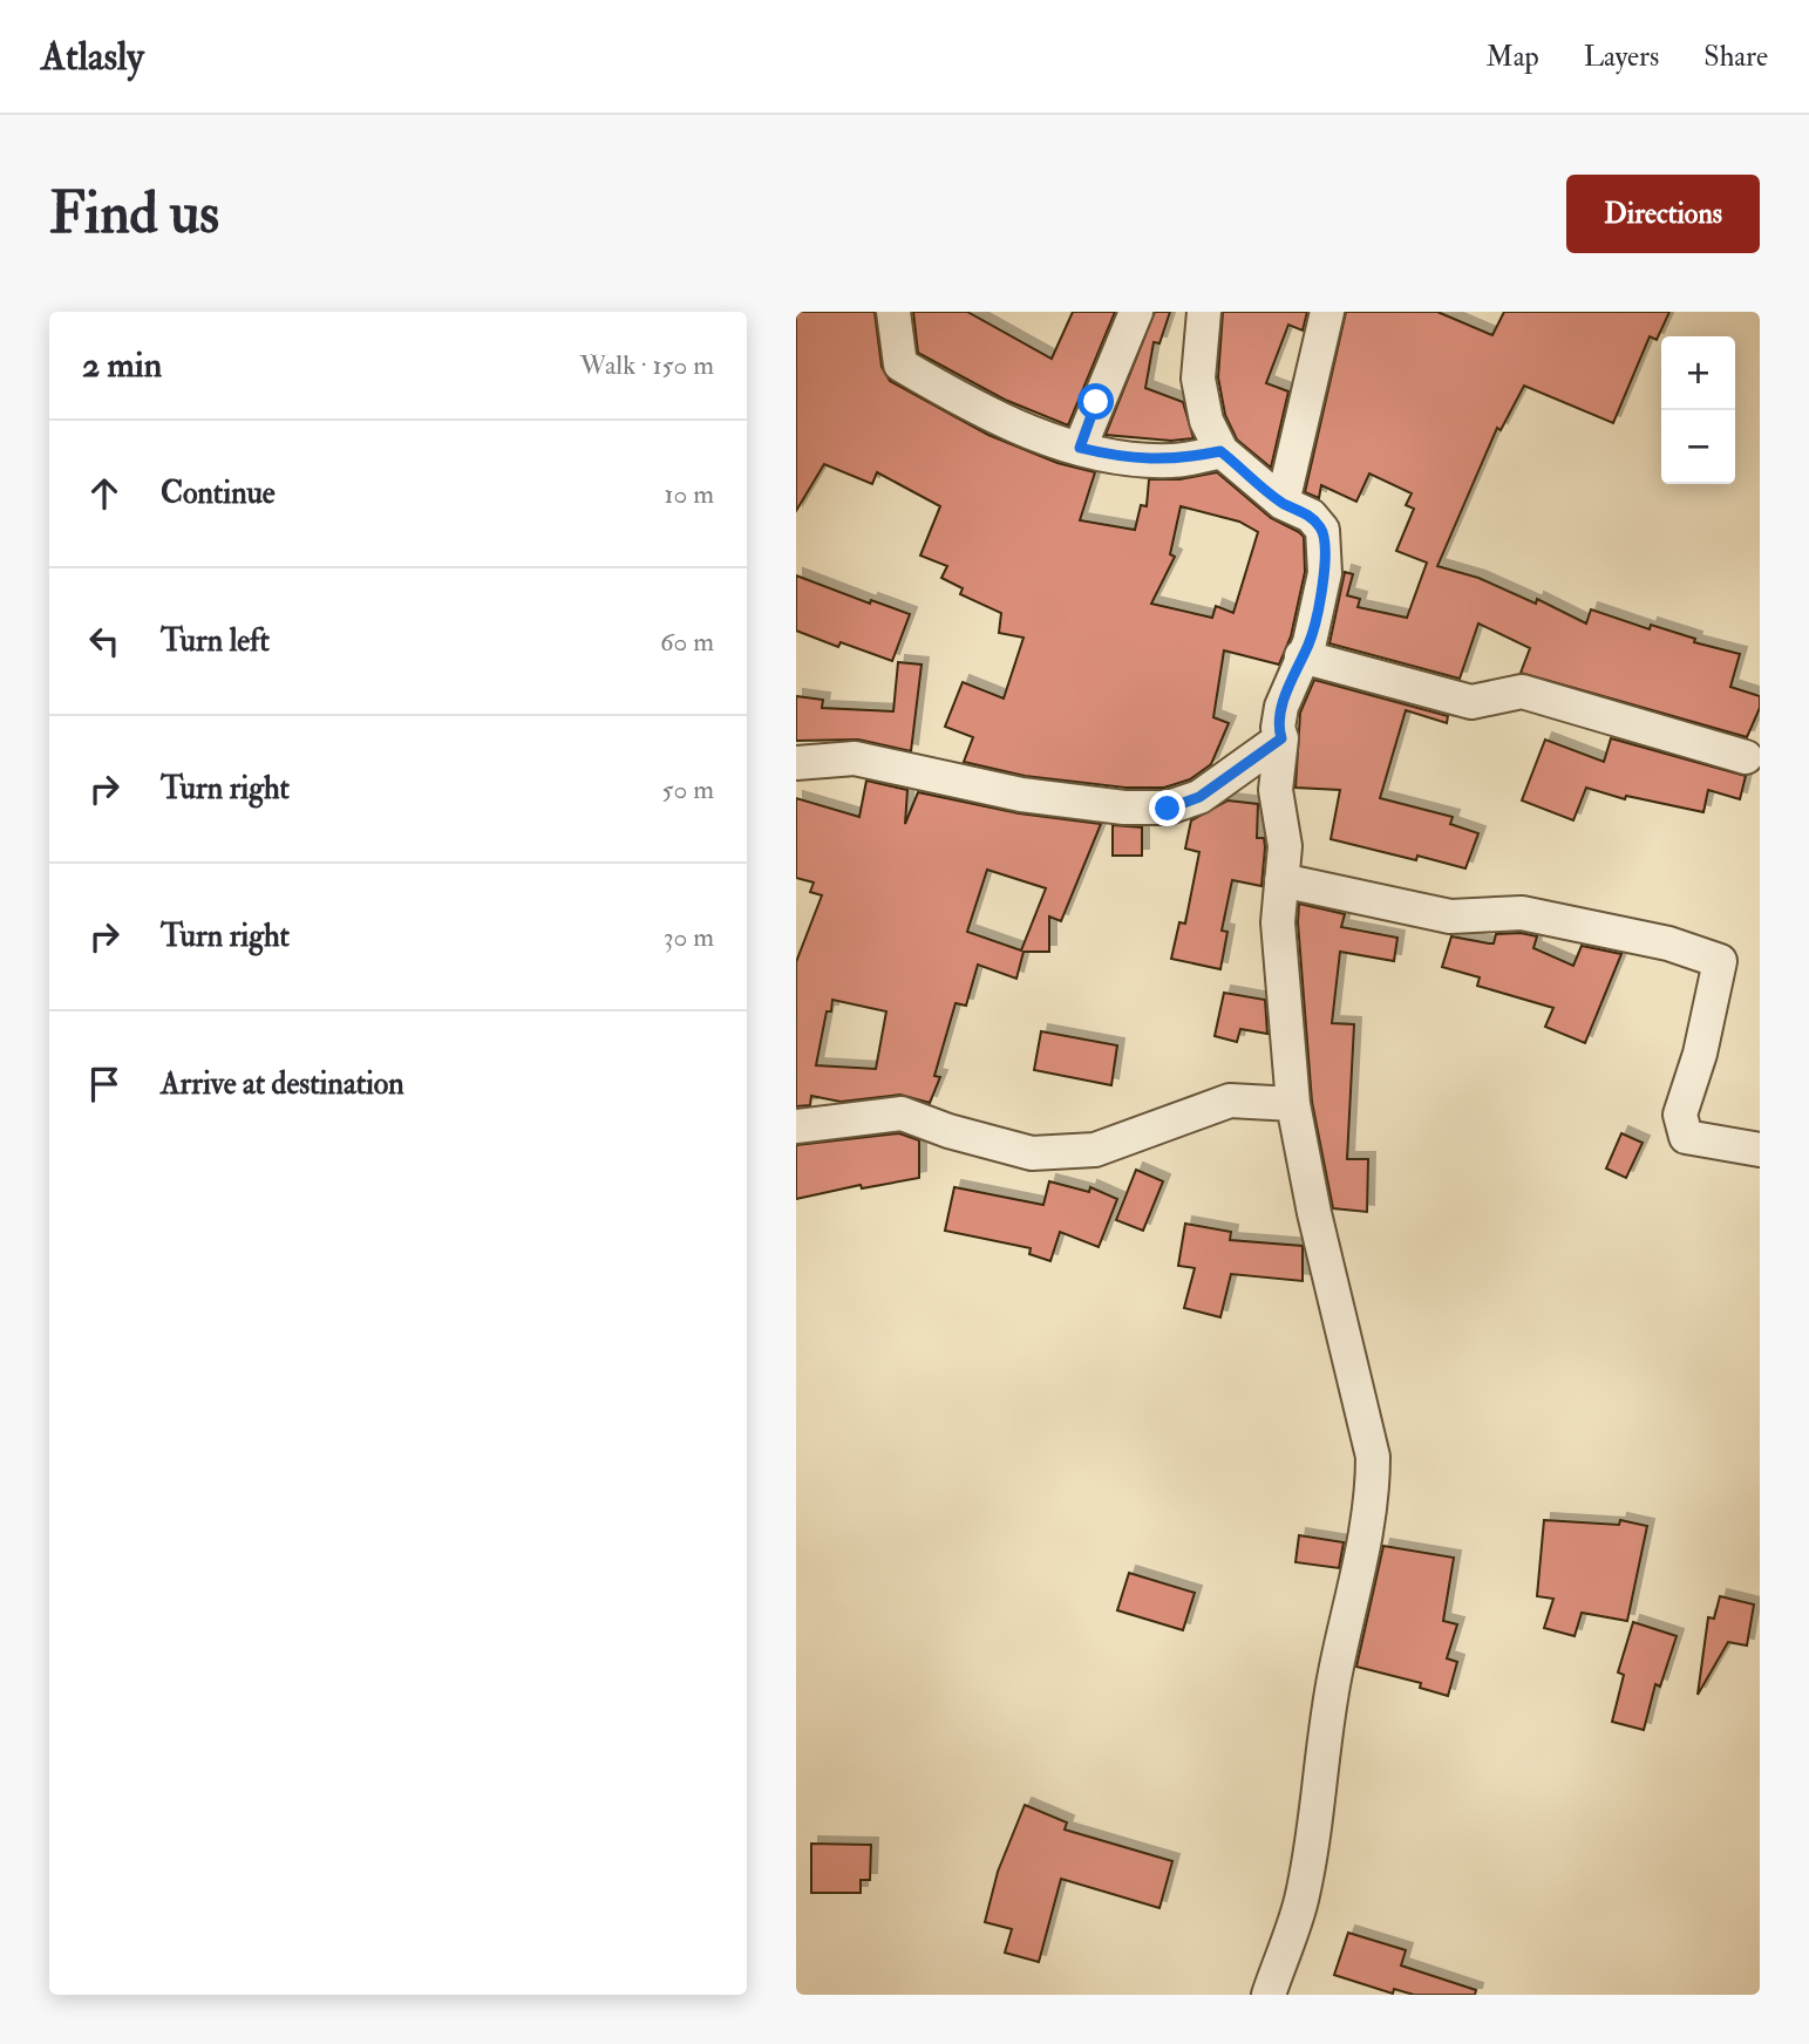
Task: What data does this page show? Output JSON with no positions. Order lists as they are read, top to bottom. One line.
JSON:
{"page":{"header":"Atlasly","nav":["Map","Layers","Share"],"buttons":"Directions","title":"Find us","heading":["2 min","Walk · 150 m"],"map_buttons":["+","−"],"list":[["Continue","10 m"],["Turn left","60 m"],["Turn right","50 m"],["Turn right","30 m"],"Arrive at destination"]}}
